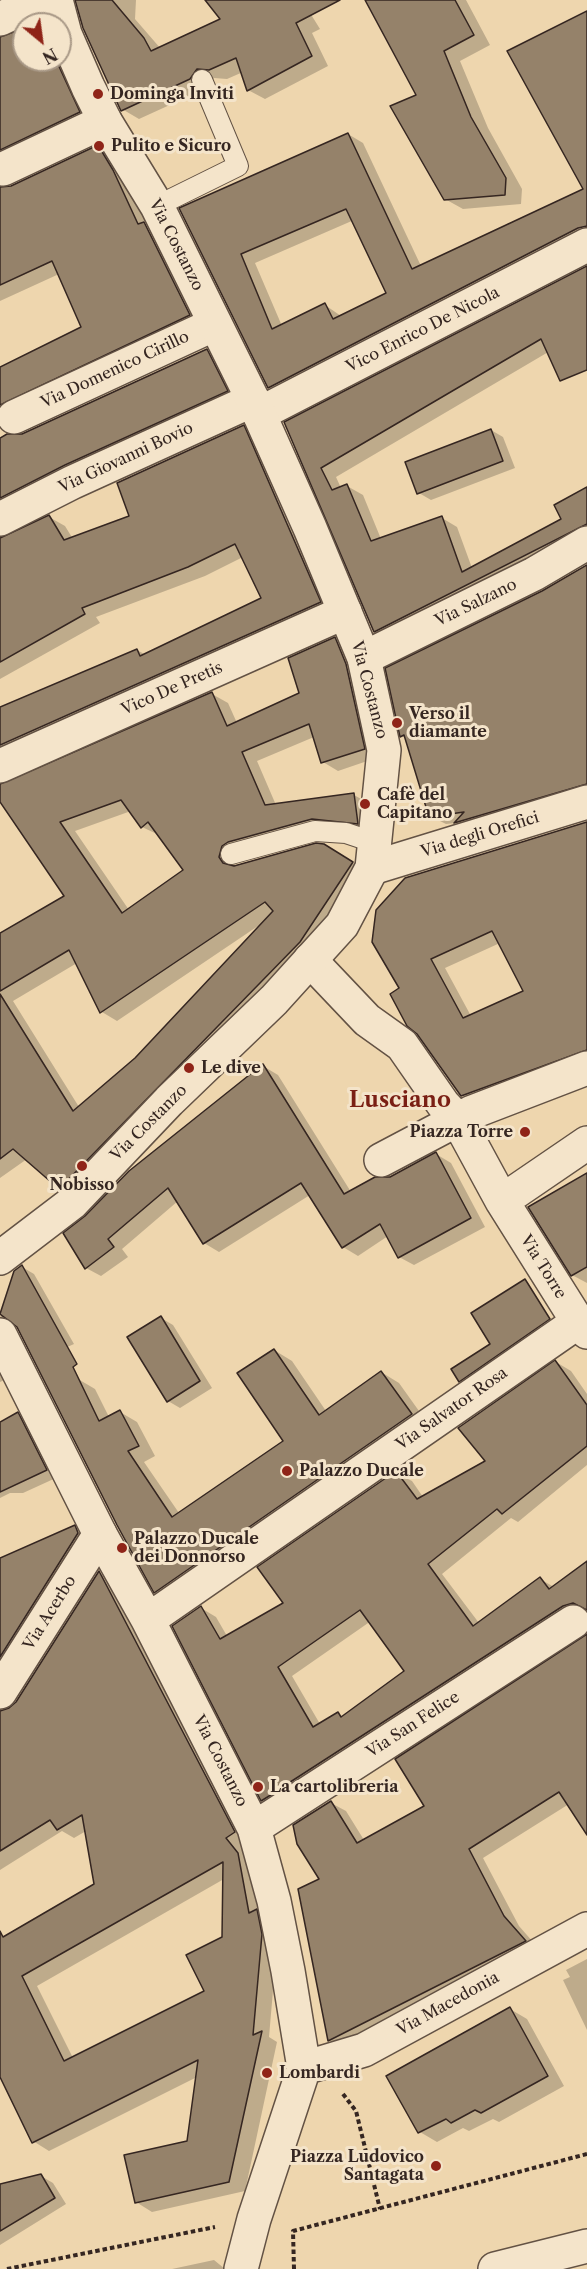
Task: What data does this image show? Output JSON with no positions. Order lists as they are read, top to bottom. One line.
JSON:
{"streets":{"street":["Via Costanzo","Vico Enrico De Nicola","Via Domenico Cirillo","Via Giovanni Bovio","Via Salzano","Vico De Pretis","Via degli Orefici","Via Torre","Via Salvator Rosa","Via Acerbo","Via San Felice","Via Macedonia"]},"crossings":[["Via Costanzo","Vico Enrico De Nicola"],["Via Costanzo","Via Domenico Cirillo"],["Via Costanzo","Via Giovanni Bovio"],["Via Costanzo","Via Salzano"],["Via Costanzo","Vico De Pretis"],["Via Costanzo","Via degli Orefici"],["Via Costanzo","Via Salvator Rosa"],["Via Costanzo","Via Acerbo"],["Via Costanzo","Via San Felice"],["Via Costanzo","Via Macedonia"],["Vico Enrico De Nicola","Via Giovanni Bovio"],["Via Torre","Via Salvator Rosa"]],"districts":["Lusciano"],"places":["Dominga Inviti","Pulito e Sicuro","Verso il diamante","Cafè del Capitano","Le dive","Piazza Torre","Nobisso","Palazzo Ducale","Palazzo Ducale dei Donnorso","La cartolibreria","Lombardi","Piazza Ludovico Santagata"],"north":"bottom right"}
